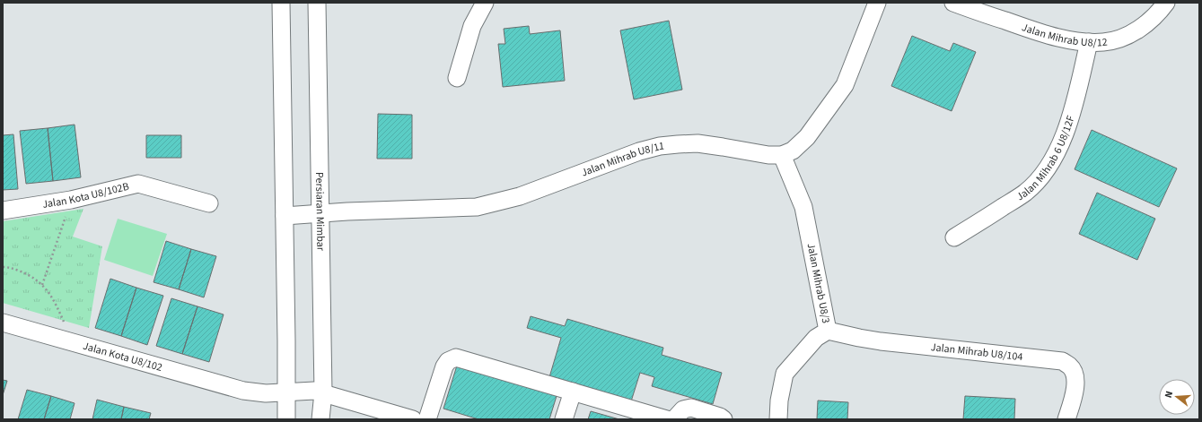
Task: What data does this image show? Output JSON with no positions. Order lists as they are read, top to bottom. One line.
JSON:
{"streets":{"street":["Jalan Mihrab U8/12","Jalan Mihrab 6 U8/12F","Jalan Mihrab U8/11","Jalan Kota U8/102B","Persiaran Mimbar","Jalan Mihrab U8/3","Jalan Mihrab U8/104","Jalan Kota U8/102"]},"crossings":[["Jalan Mihrab U8/12","Jalan Mihrab 6 U8/12F"],["Jalan Mihrab U8/11","Persiaran Mimbar"],["Jalan Mihrab U8/11","Jalan Mihrab U8/3"],["Persiaran Mimbar","Jalan Kota U8/102"],["Jalan Mihrab U8/3","Jalan Mihrab U8/104"]],"north":"left"}
